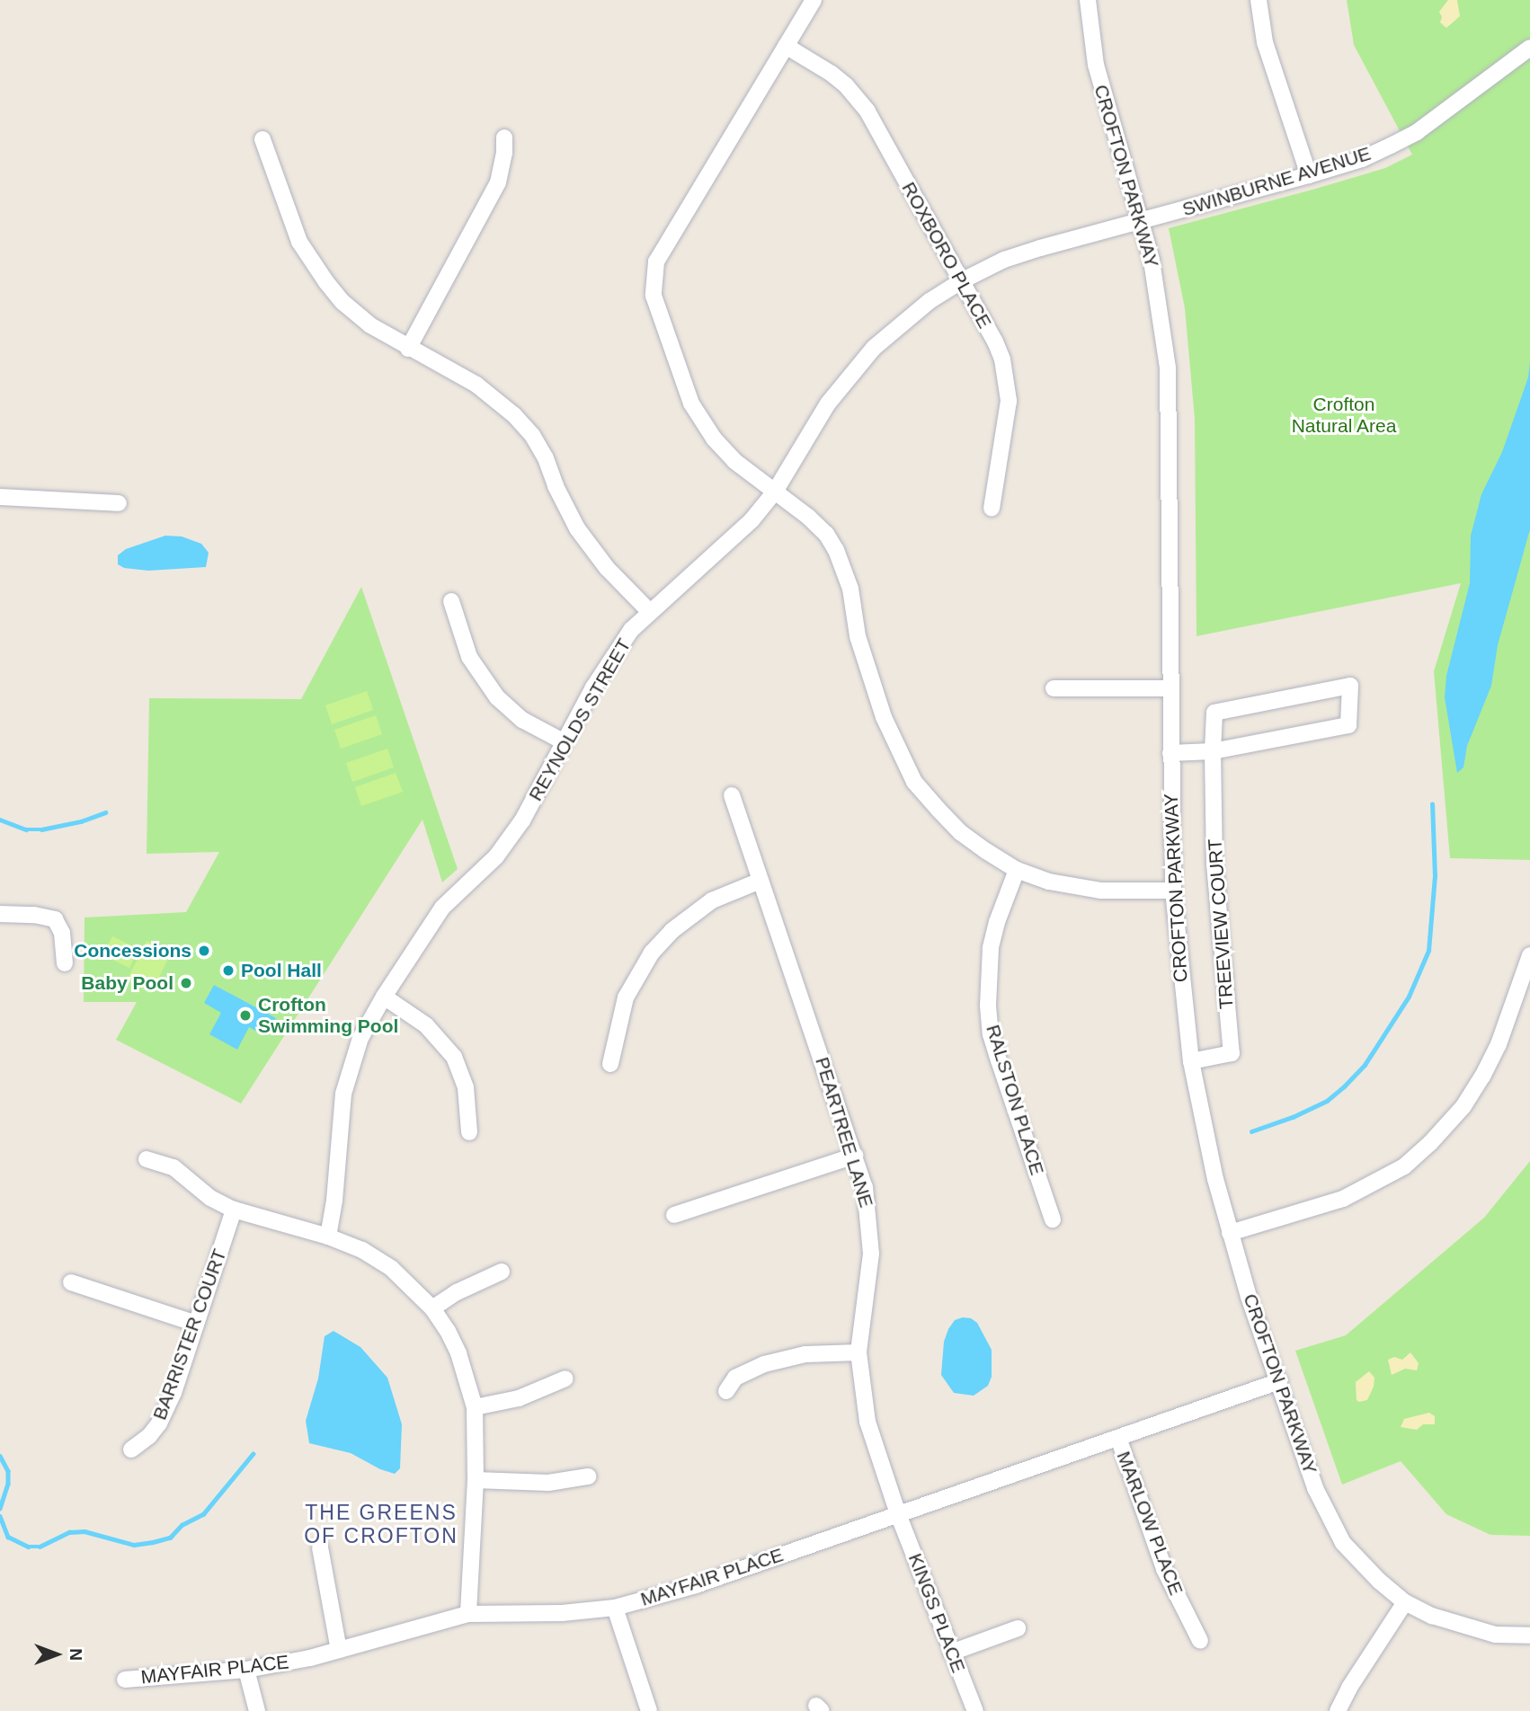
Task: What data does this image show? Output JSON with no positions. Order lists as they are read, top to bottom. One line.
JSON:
{"streets":{"street":["CROFTON PARKWAY","SWINBURNE AVENUE","ROXBORO PLACE","REYNOLDS STREET","TREEVIEW COURT","RALSTON PLACE","PEARTREE LANE","BARRISTER COURT","MARLOW PLACE","MAYFAIR PLACE","KINGS PLACE"]},"crossings":[["CROFTON PARKWAY","SWINBURNE AVENUE"],["CROFTON PARKWAY","REYNOLDS STREET"],["CROFTON PARKWAY","TREEVIEW COURT"],["CROFTON PARKWAY","MAYFAIR PLACE"],["SWINBURNE AVENUE","REYNOLDS STREET"],["ROXBORO PLACE","REYNOLDS STREET"],["PEARTREE LANE","MAYFAIR PLACE"],["PEARTREE LANE","KINGS PLACE"],["MARLOW PLACE","MAYFAIR PLACE"],["MAYFAIR PLACE","KINGS PLACE"]],"districts":["THE GREENS OF CROFTON"],"parks":["Crofton Natural Area"],"places":["Concessions","Pool Hall","Baby Pool","Crofton Swimming Pool"],"north":"right"}
